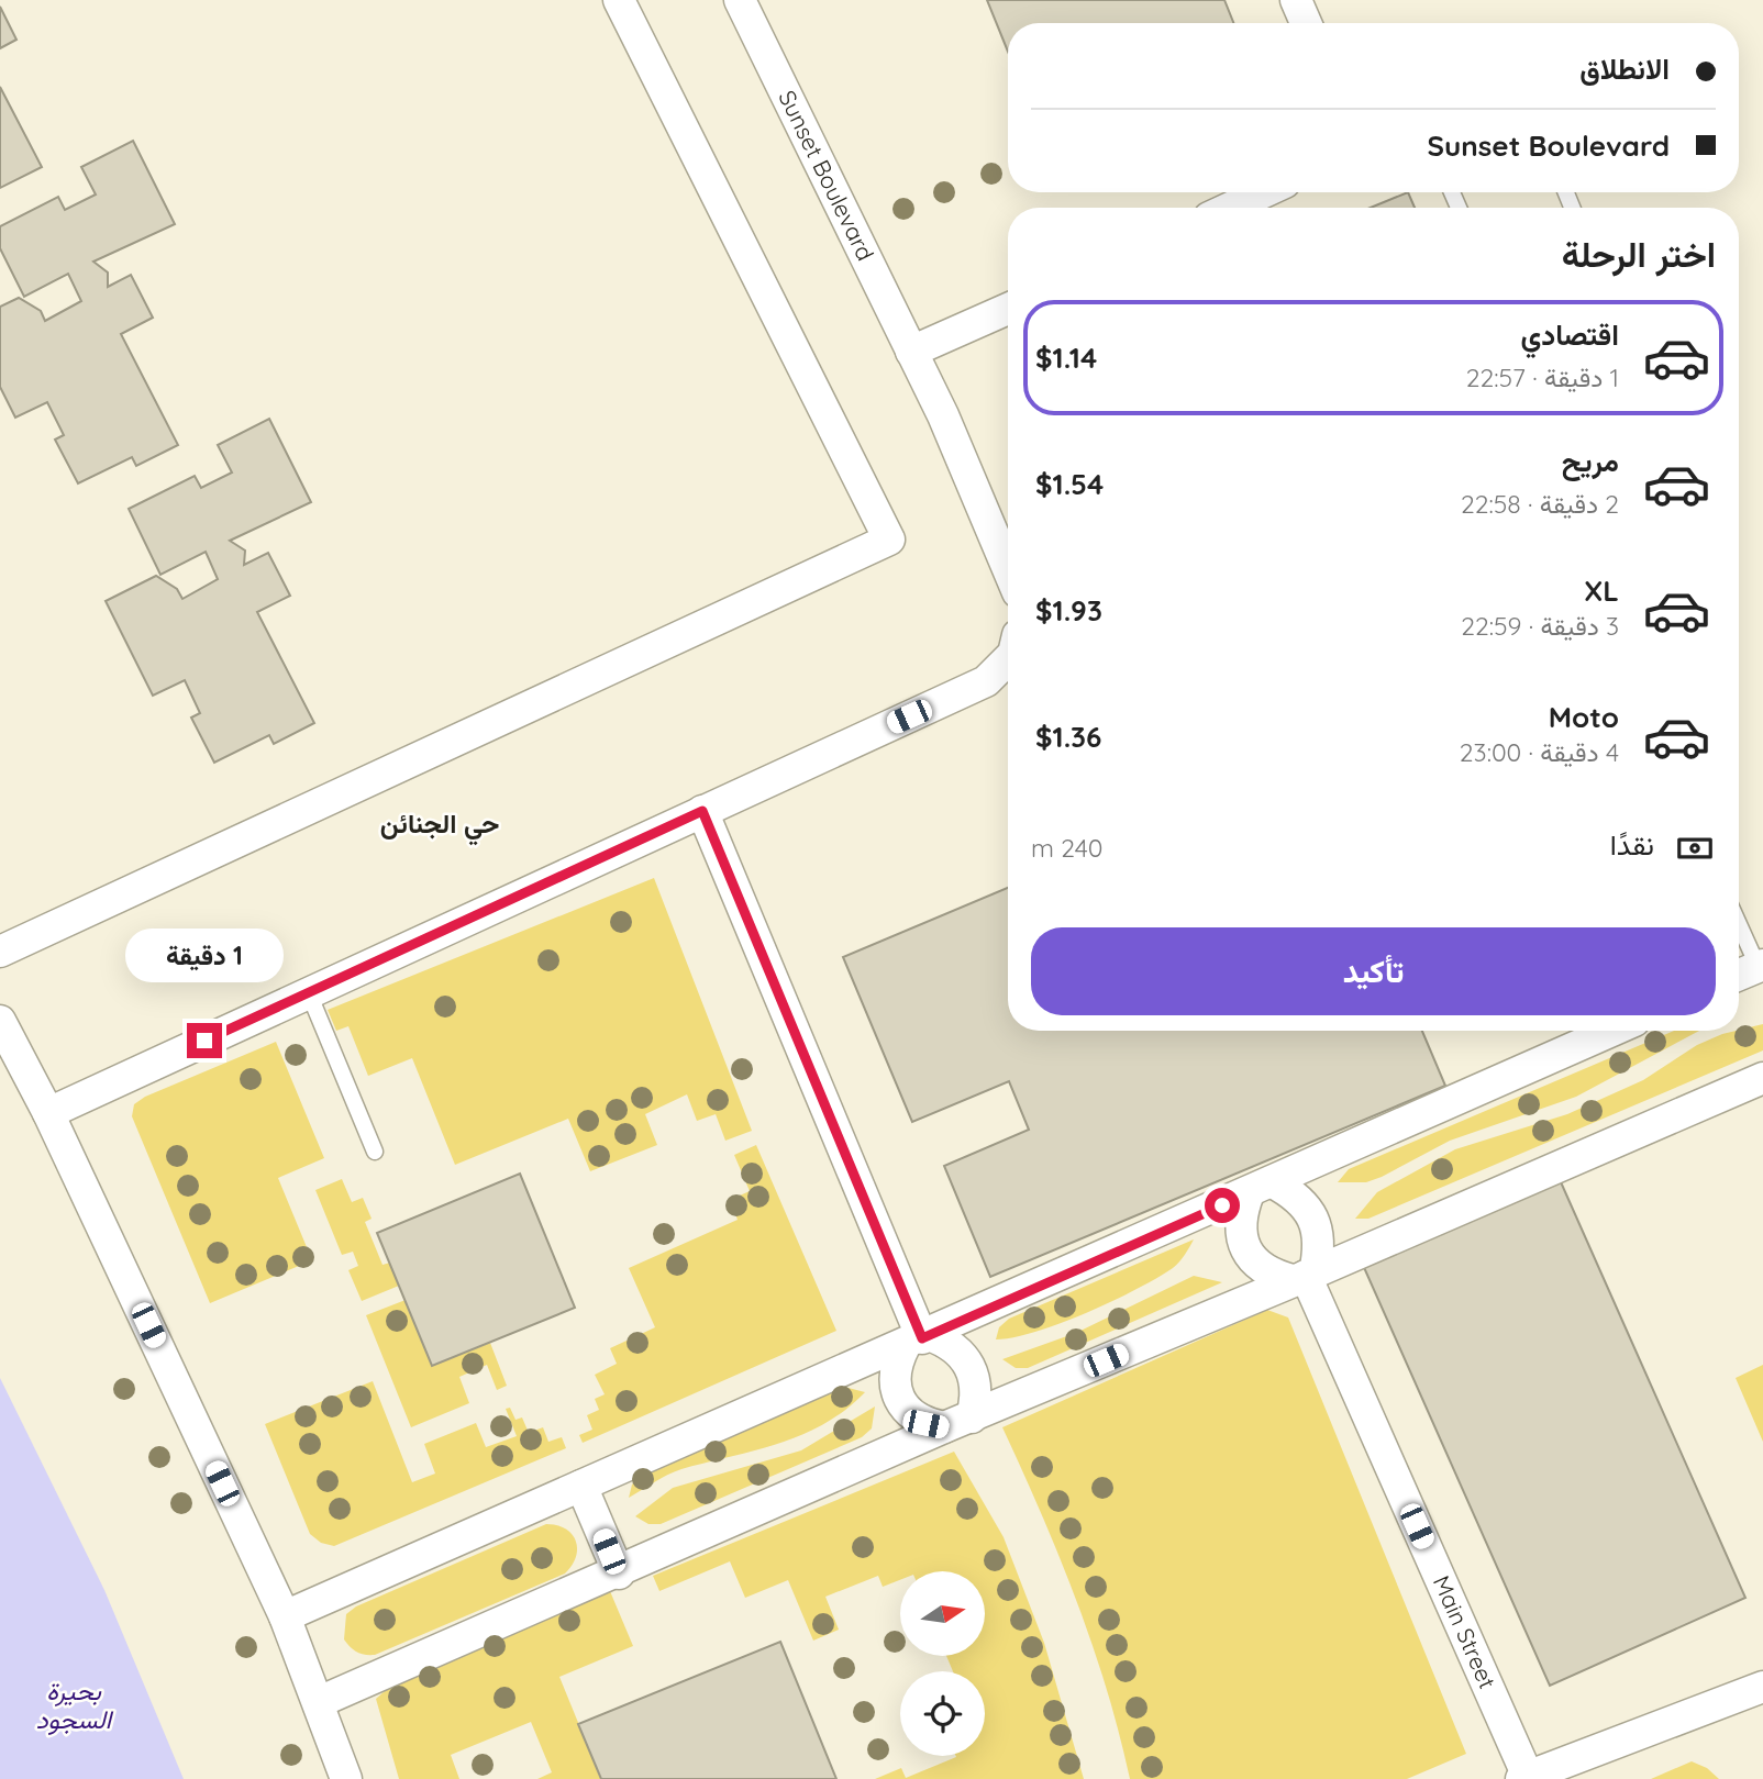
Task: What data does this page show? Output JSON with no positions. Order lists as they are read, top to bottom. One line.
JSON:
{"streets":{"street":["Sunset Boulevard","Main Street"]},"districts":["حي الجنائن"],"water":["بحيرة السجود"],"north":"right","page":{"banner":["الانطلاق","Sunset Boulevard"],"heading":"اختر الرحلة","list":[{"name":"اقتصادي","note":"1 دقيقة · 22:57","value":"$1.14"},{"name":"مريح","note":"2 دقيقة · 22:58","value":"$1.54"},{"name":"XL","note":"3 دقيقة · 22:59","value":"$1.93"},{"name":"Moto","note":"4 دقيقة · 23:00","value":"$1.36"}],"pay":["نقدًا","240 m"],"buttons":"تأكيد","bubble":"1 دقيقة"}}
